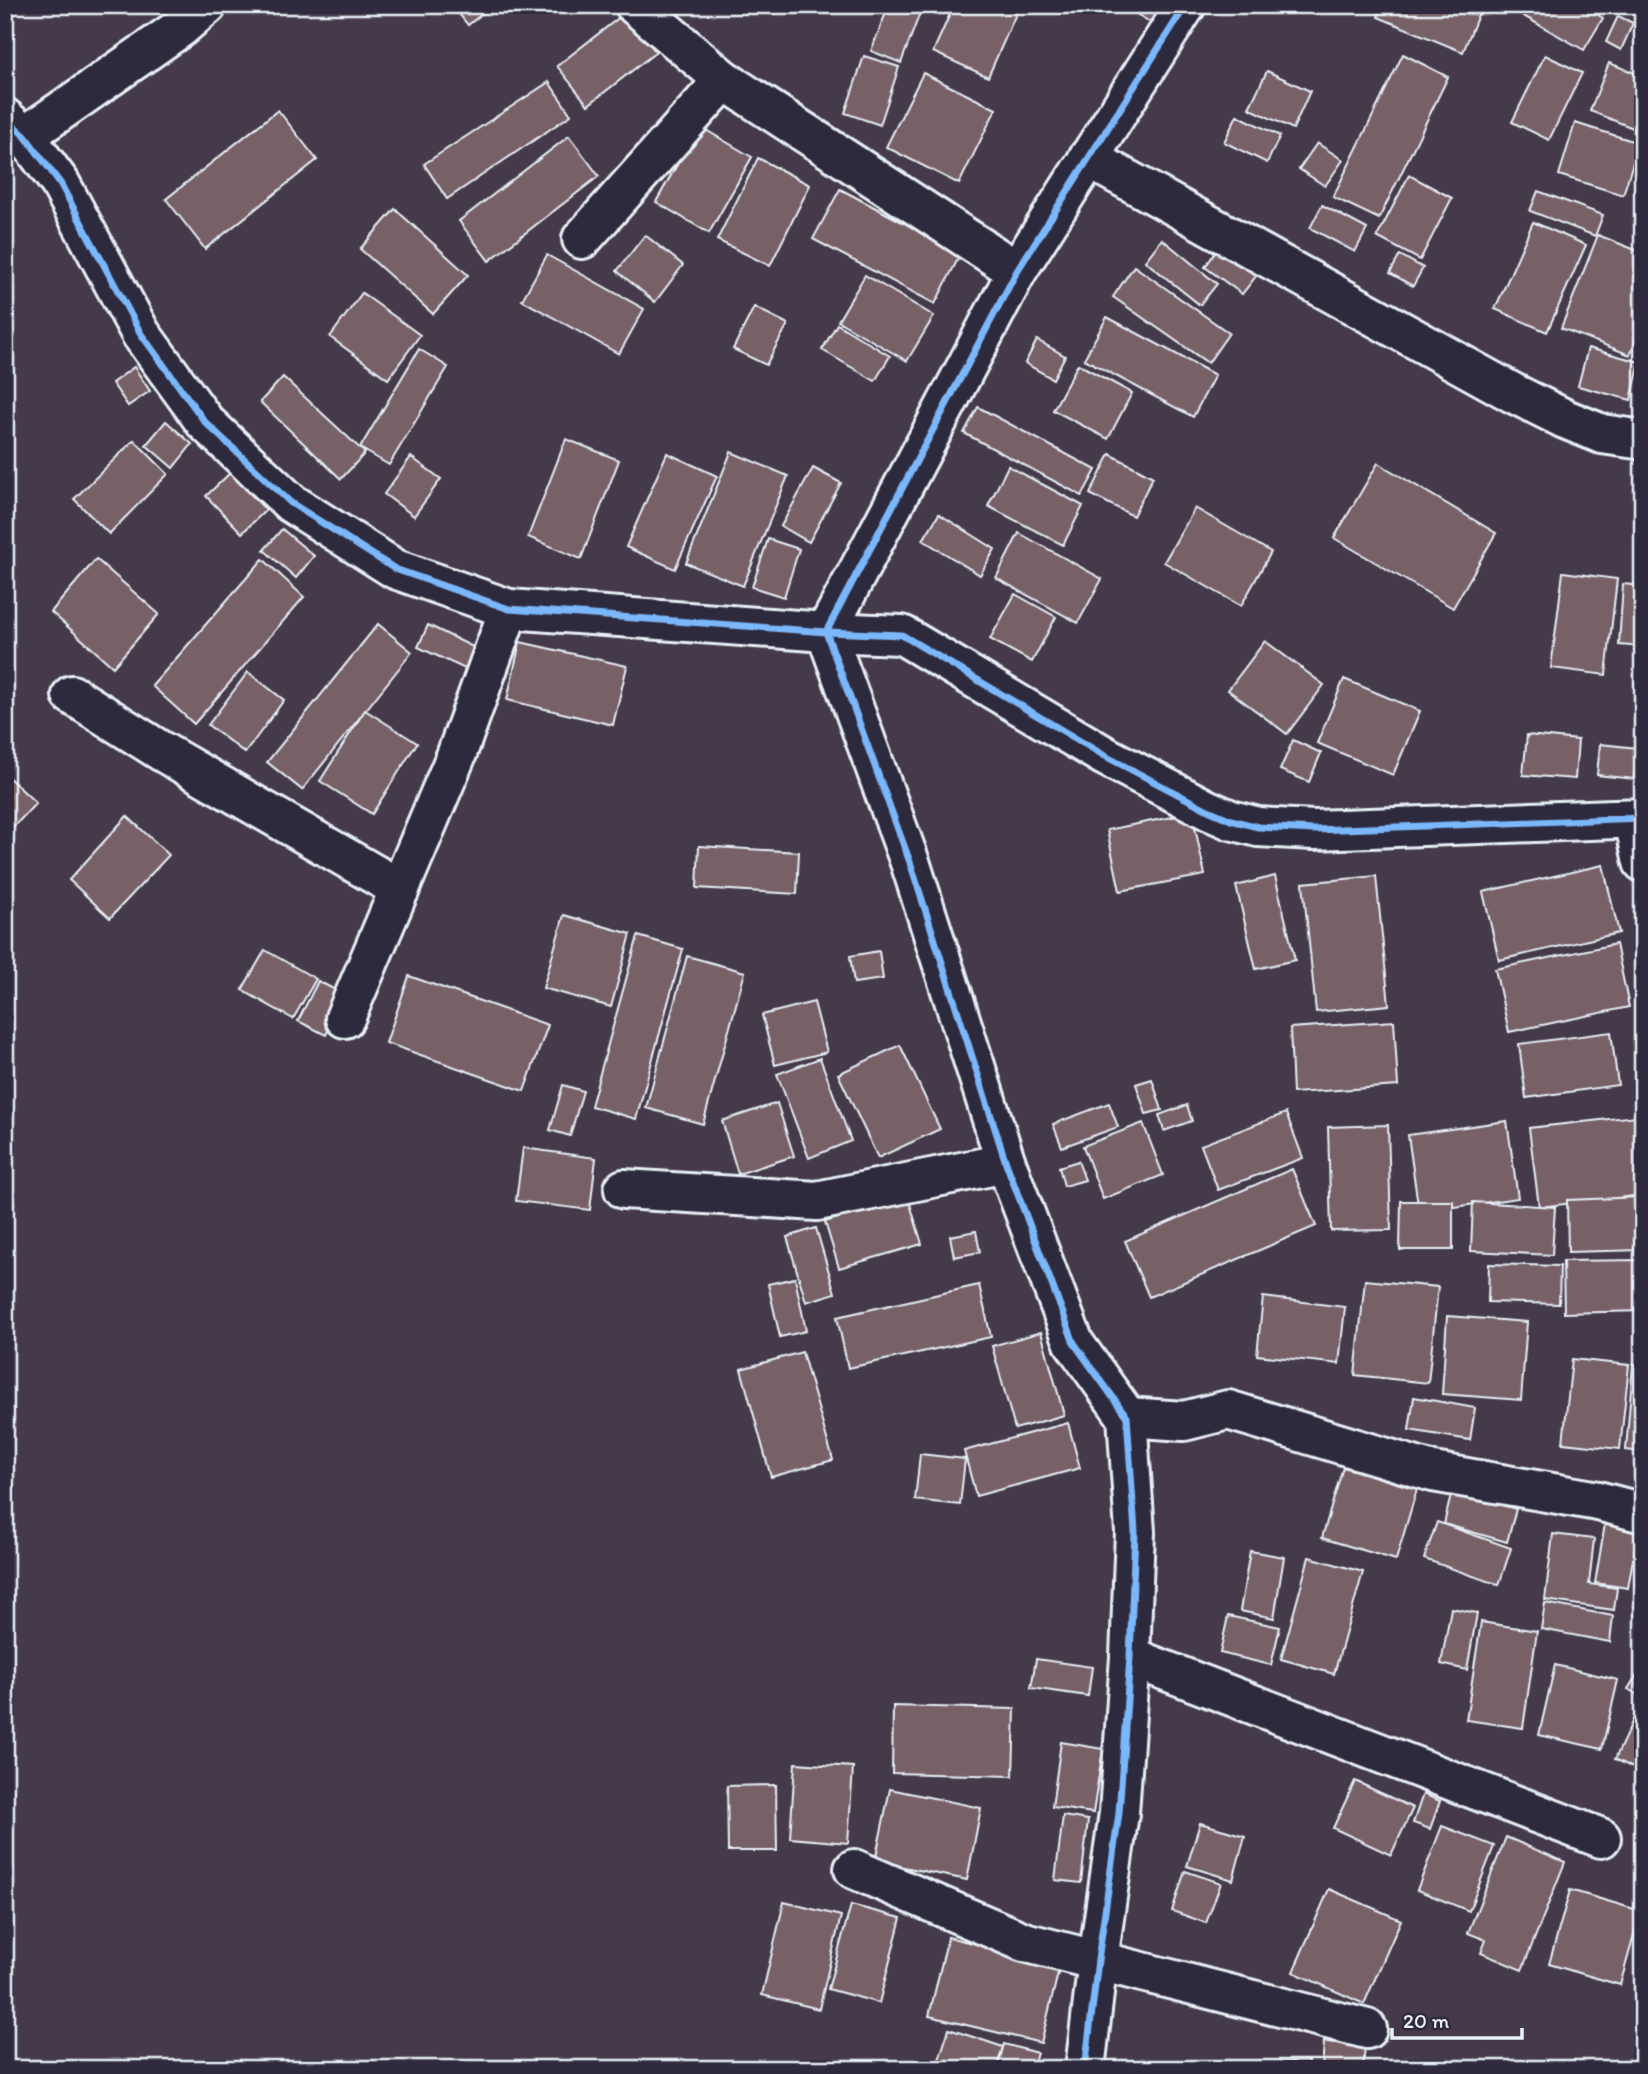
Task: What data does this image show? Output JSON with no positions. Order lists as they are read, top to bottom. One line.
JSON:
{"scale_bar":"20 m"}
